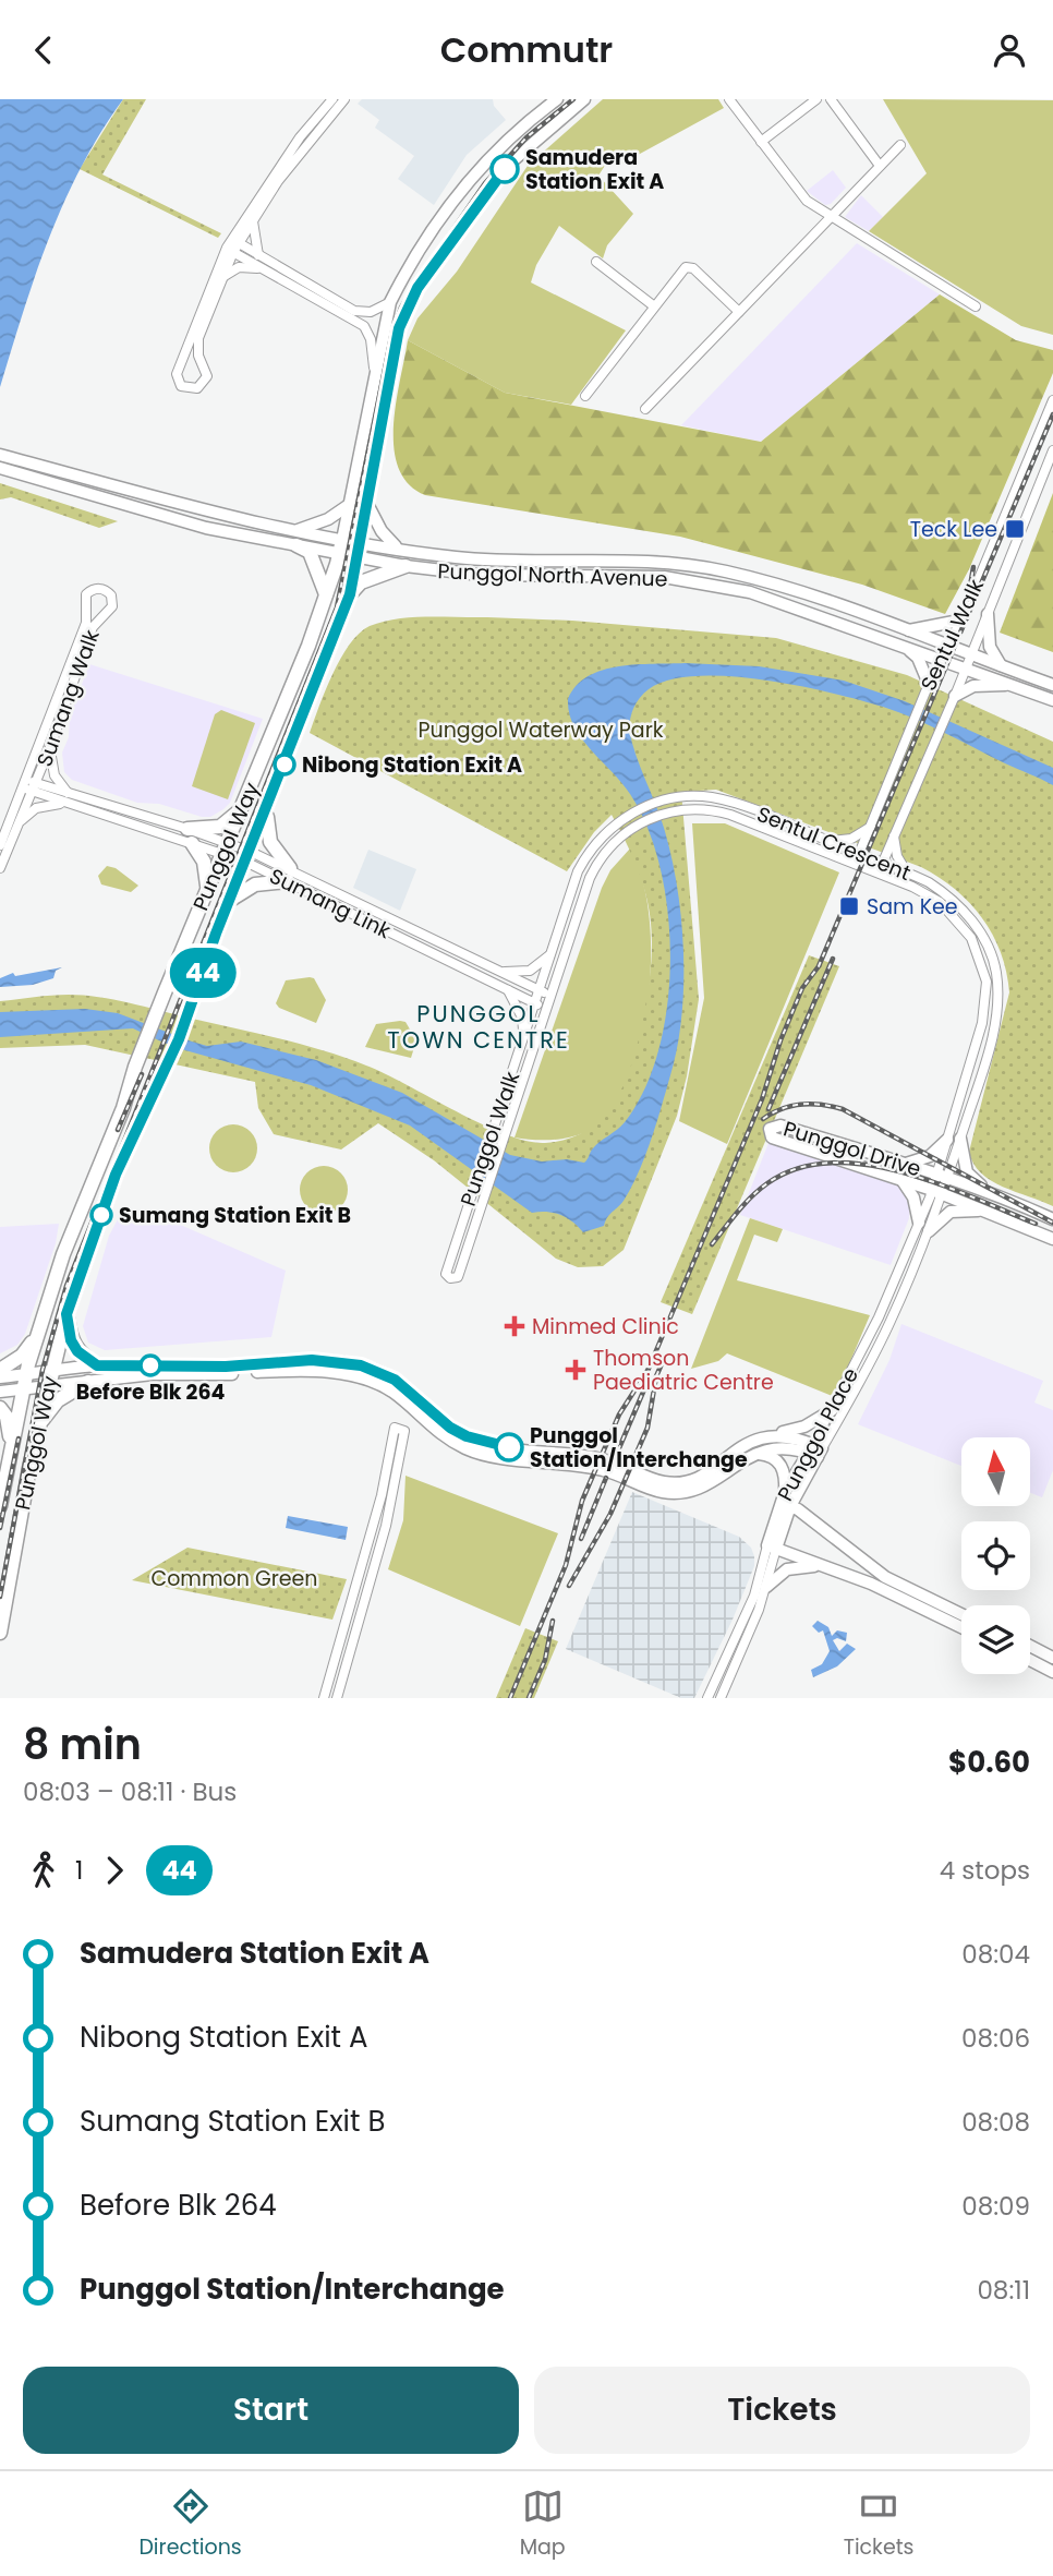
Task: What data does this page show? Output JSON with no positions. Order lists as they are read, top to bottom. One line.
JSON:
{"streets":{"main road":["Punggol North Avenue","Punggol Way","Punggol Drive","Punggol Place"],"street":["Sentul Walk","Sumang Walk","Sentul Crescent","Sumang Link","Punggol Walk"]},"crossings":[["Punggol North Avenue","Sentul Walk"],["Punggol North Avenue","Punggol Way"],["Sentul Walk","Sentul Crescent"],["Sumang Walk","Sumang Link"],["Sentul Crescent","Sumang Link"],["Sentul Crescent","Punggol Walk"],["Sentul Crescent","Punggol Drive"],["Sentul Crescent","Punggol Place"],["Punggol Way","Sumang Link"],["Sumang Link","Punggol Walk"],["Punggol Drive","Punggol Place"]],"districts":["PUNGGOL TOWN CENTRE"],"parks":["Punggol Waterway Park","Common Green"],"places":{"other":["Samudera Station Exit A","Nibong Station Exit A","Sumang Station Exit B","Before Blk 264","Punggol Station/Interchange"],"transit":["Teck Lee","Sam Kee"],"health":["Minmed Clinic","Thomson Paediatric Centre"]},"lines":["bus line 44"],"north":"top","page":{"header":"Commutr","on_map":"44","heading":["8 min","08:03 – 08:11 · Bus","$0.60"],"legs":["1","44","4 stops"],"list":[{"name":"Samudera Station Exit A","value":"08:04"},{"name":"Nibong Station Exit A","value":"08:06"},{"name":"Sumang Station Exit B","value":"08:08"},{"name":"Before Blk 264","value":"08:09"},{"name":"Punggol Station/Interchange","value":"08:11"}],"buttons":["Start","Tickets"],"tabs":["Directions","Map","Tickets"]}}
